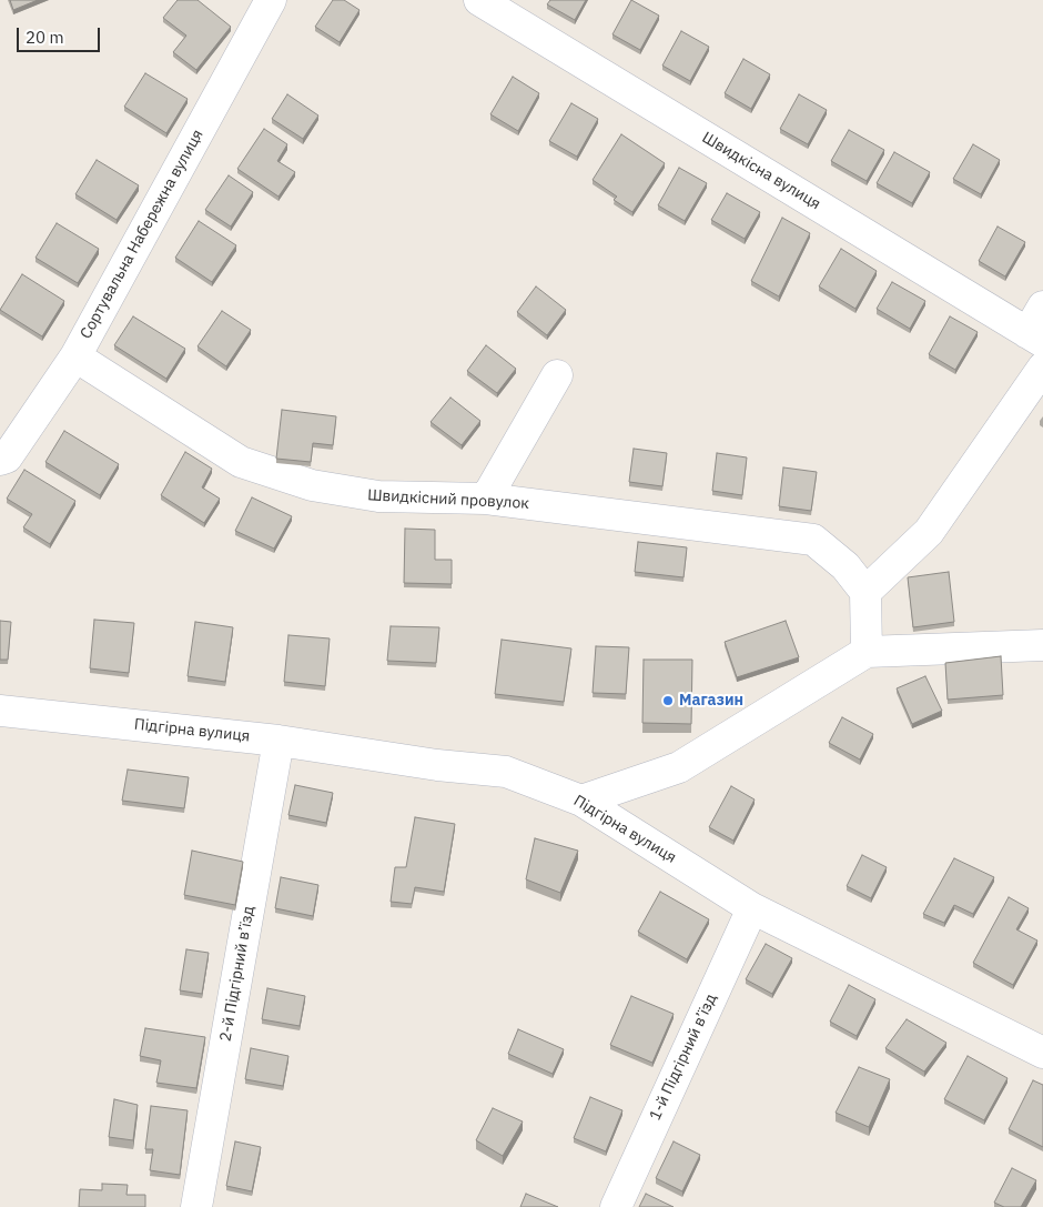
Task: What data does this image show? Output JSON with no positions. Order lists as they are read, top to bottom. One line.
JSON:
{"streets":{"street":["Швидкісна вулиця","Сортувальна Набережна вулиця","Швидкісний провулок","Підгірна вулиця","2-й Підгірний в’їзд","1-й Підгірний в’їзд"]},"crossings":[["Сортувальна Набережна вулиця","Швидкісний провулок"],["Підгірна вулиця","2-й Підгірний в’їзд"],["Підгірна вулиця","1-й Підгірний в’їзд"]],"places":["Магазин"],"scale_bar":"20 m"}
